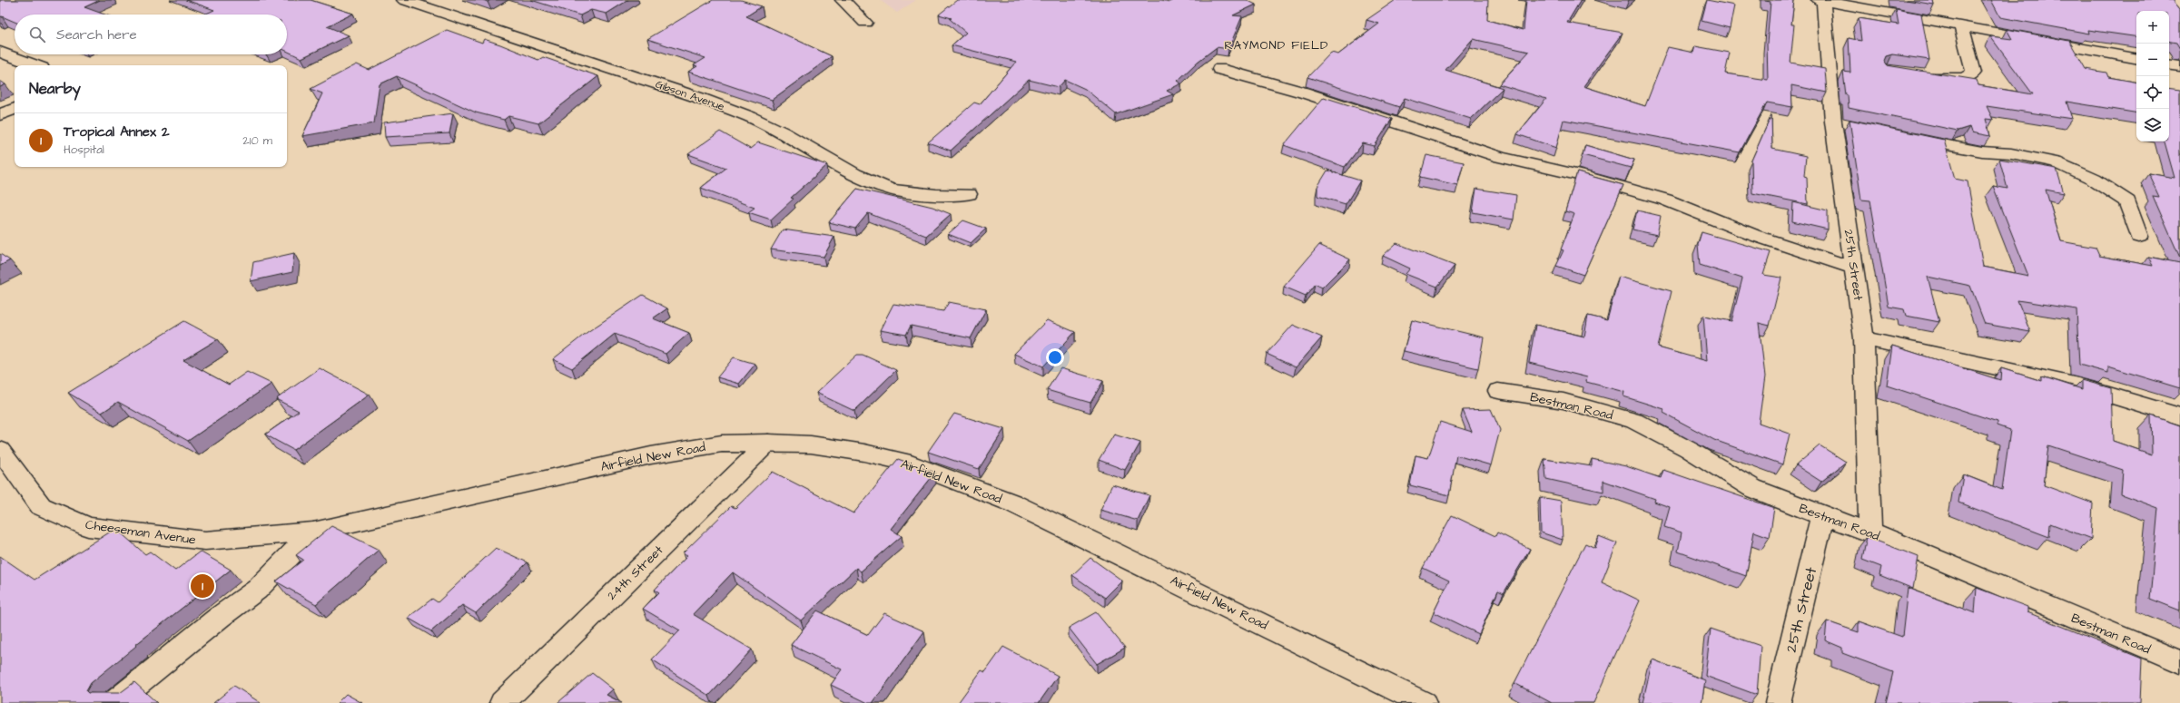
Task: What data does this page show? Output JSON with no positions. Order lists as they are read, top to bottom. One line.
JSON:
{"streets":{"street":["Gibson Avenue","25th Street","Bestman Road","Airfield New Road","Cheeseman Avenue","24th Street"]},"crossings":[["25th Street","Bestman Road"],["Airfield New Road","Cheeseman Avenue"],["Airfield New Road","24th Street"]],"districts":["RAYMOND FIELD"],"page":{"map_buttons":["+","−"],"search":"Search here","heading":"Nearby","list":[{"mark":"1","name":"Tropical Annex 2","note":"Hospital","value":"210 m"}],"pins":"1"}}
